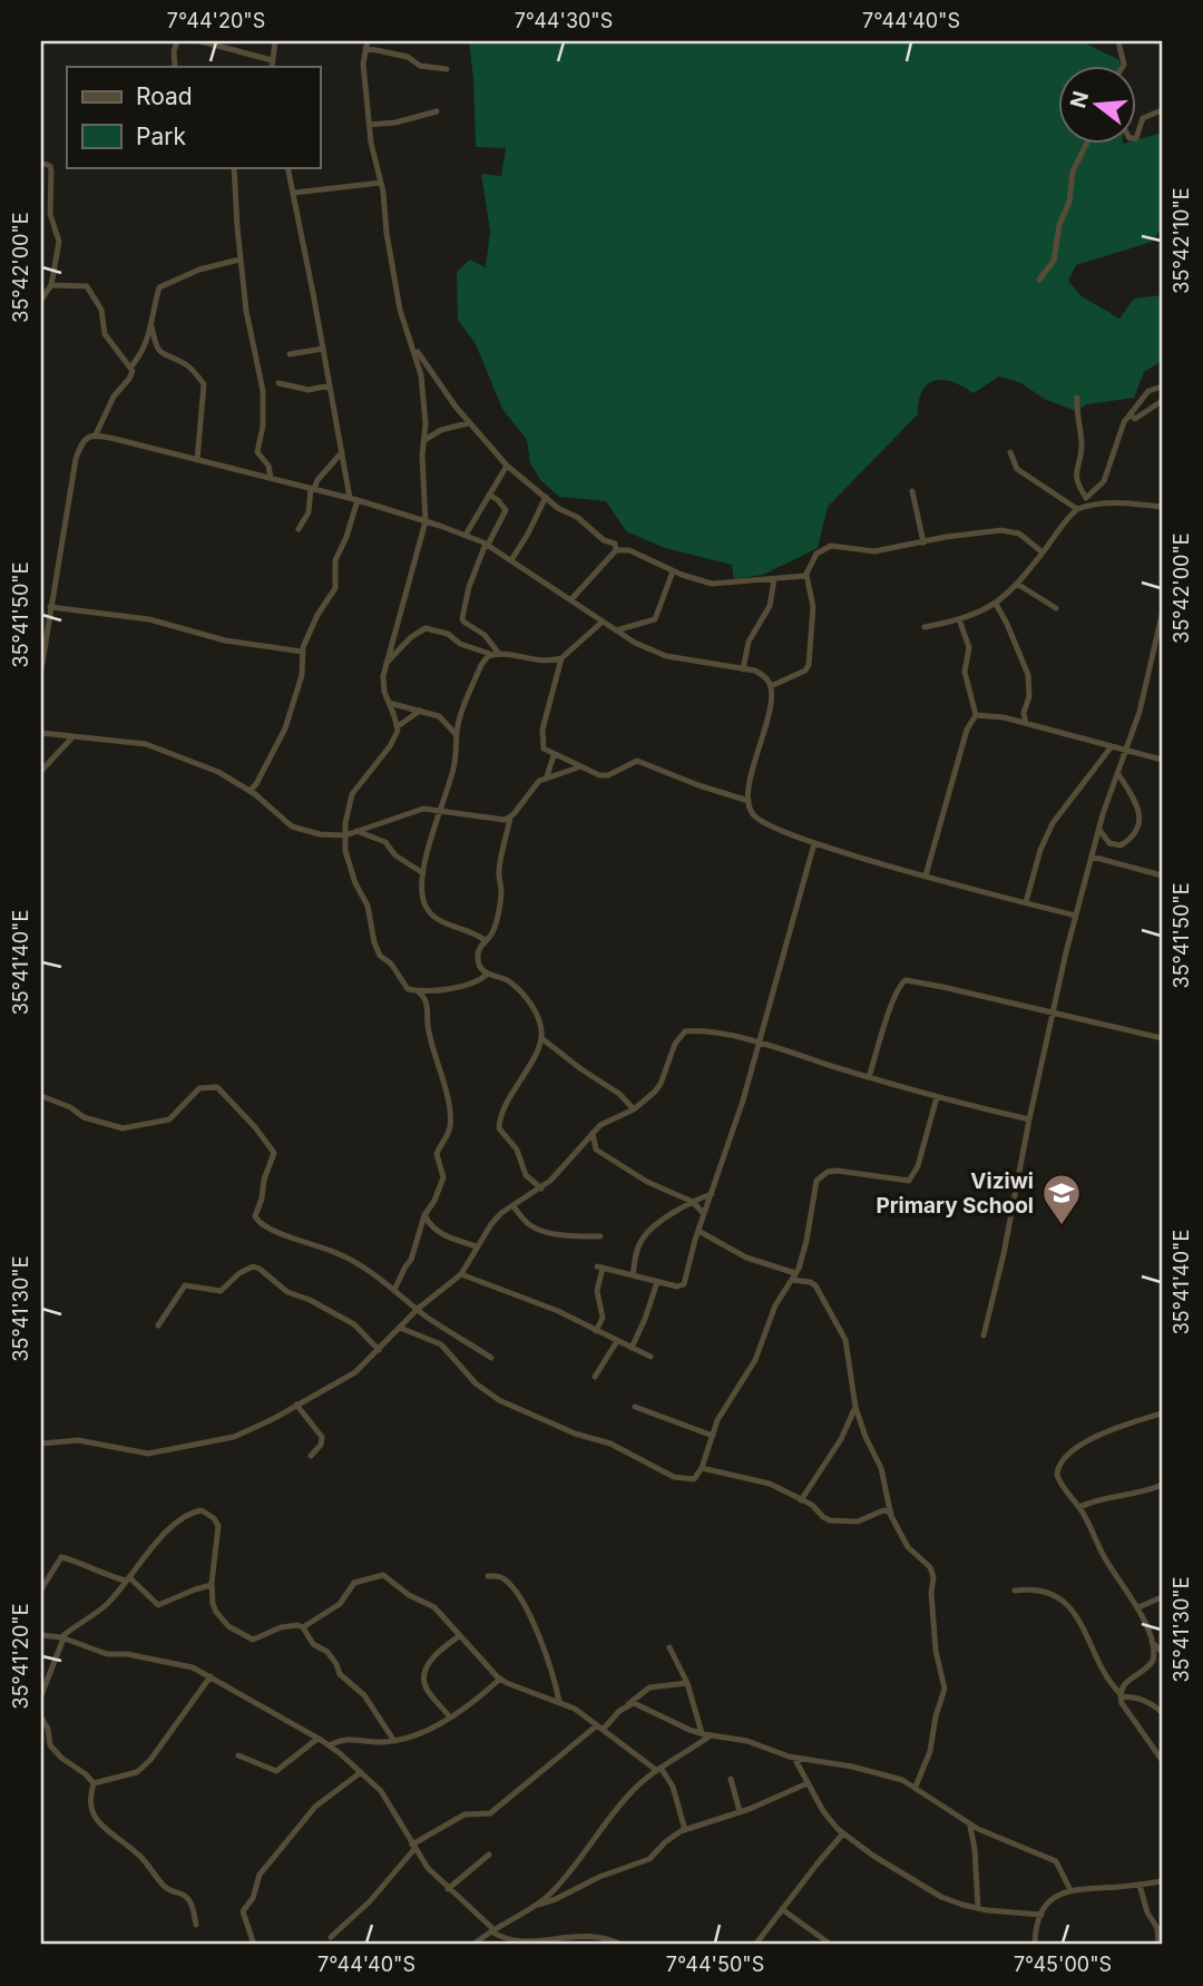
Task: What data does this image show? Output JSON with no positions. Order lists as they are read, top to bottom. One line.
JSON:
{"places":{"school or university":["Viziwi Primary School"]},"legend":["Road","Park"],"north":"left","coordinates":["7°44'20\"S","7°44'30\"S","7°44'40\"S","35°42'10\"E","35°42'00\"E","35°41'50\"E","35°41'40\"E","35°41'30\"E","35°41'20\"E","7°44'50\"S","7°45'00\"S"]}
